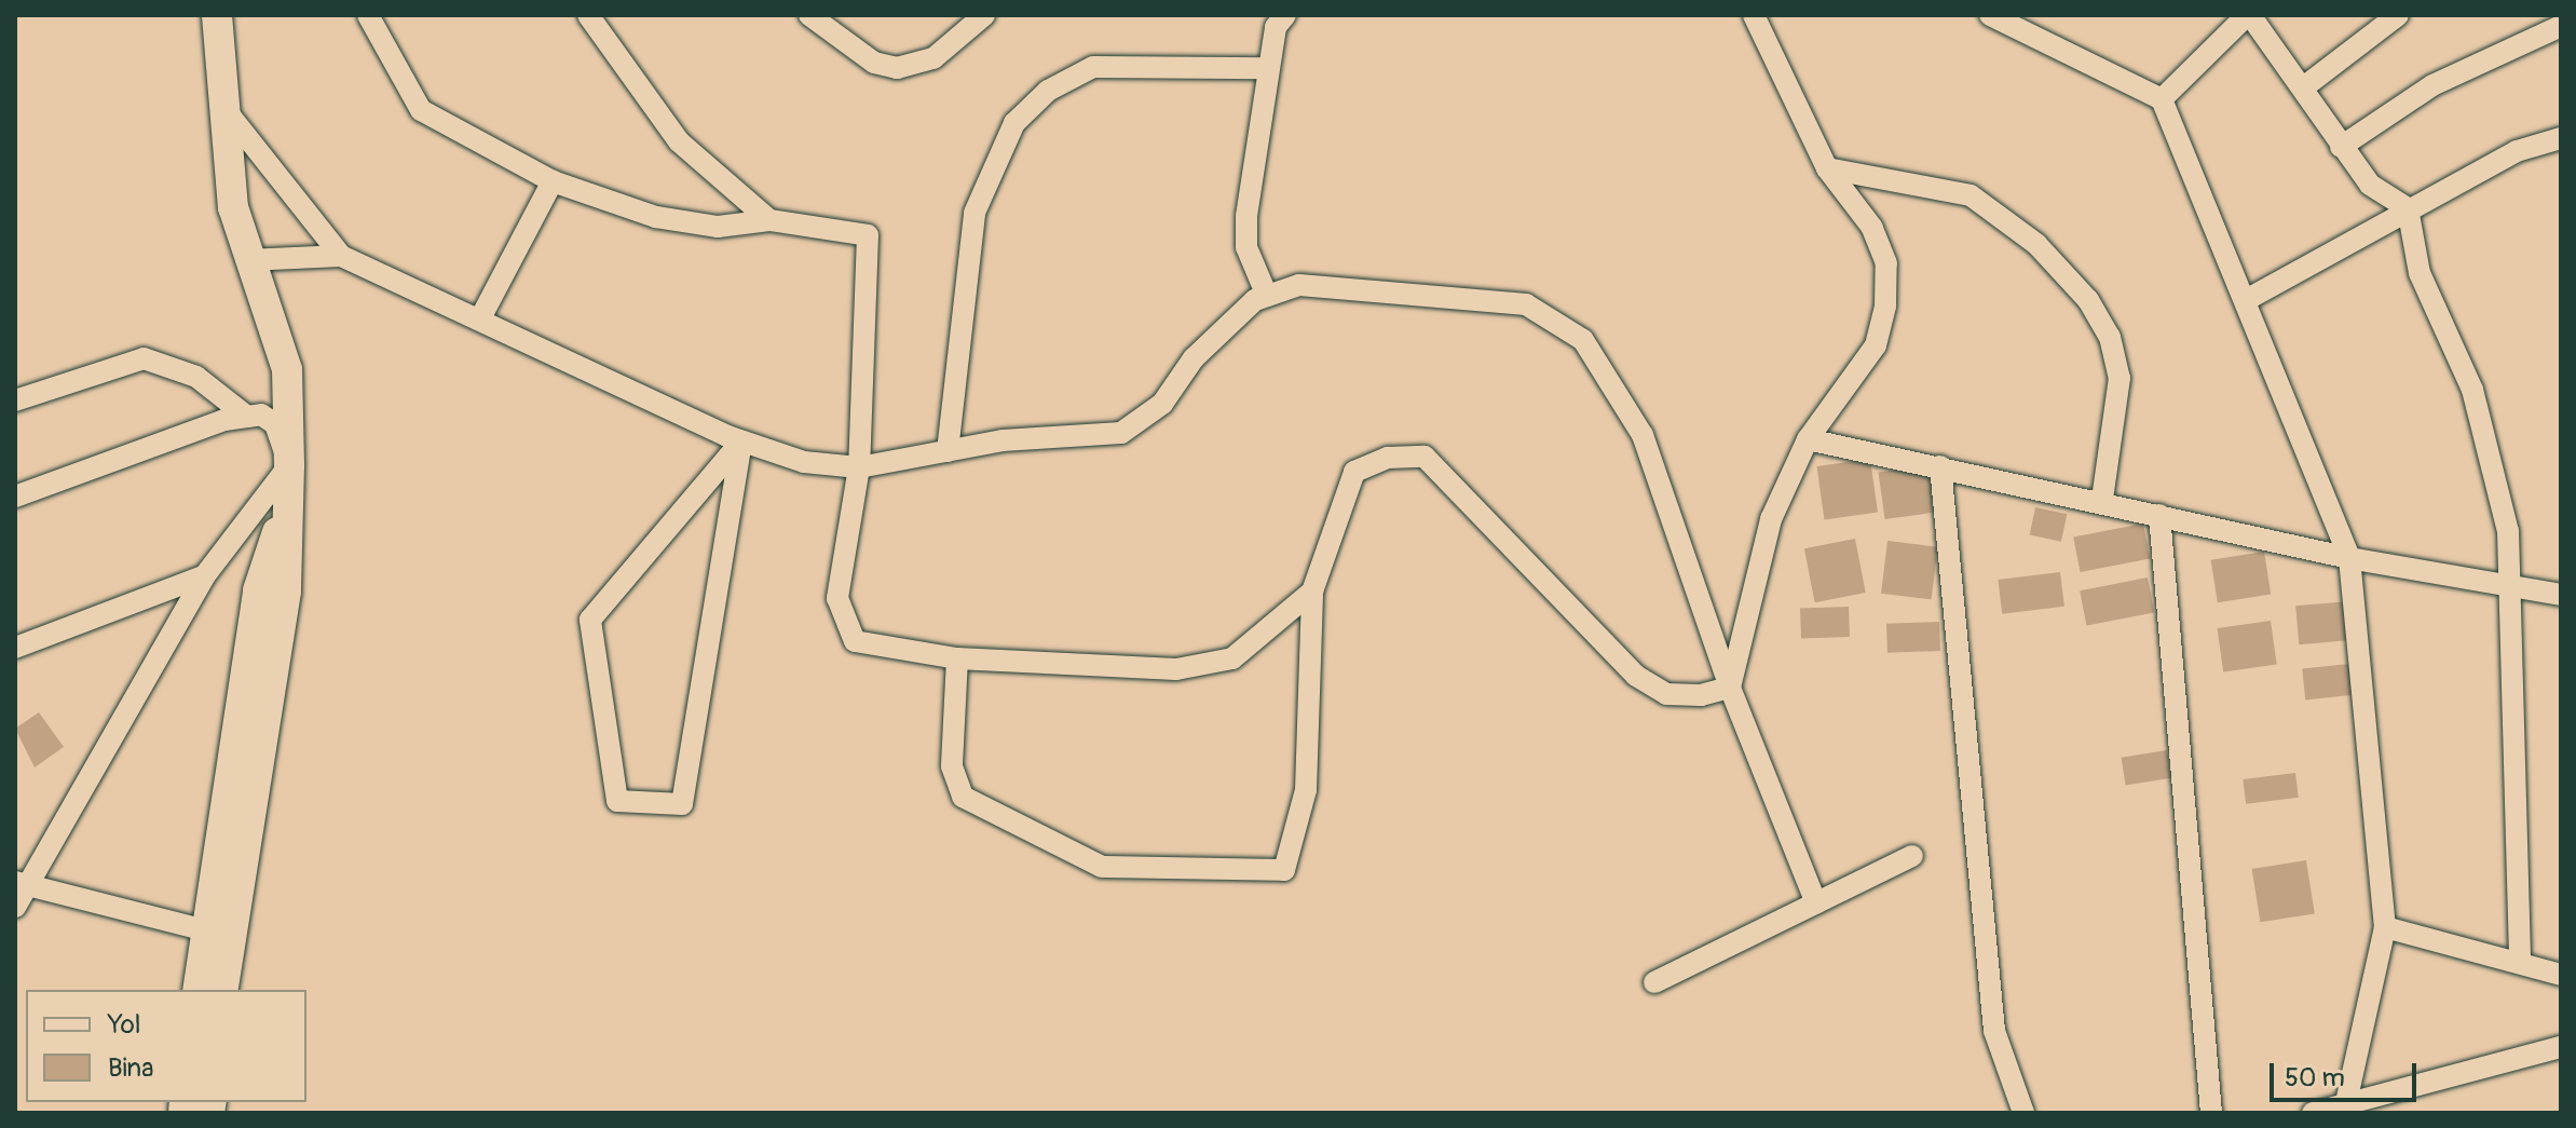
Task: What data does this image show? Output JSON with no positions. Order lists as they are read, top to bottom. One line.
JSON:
{"legend":["Yol","Bina"],"scale_bar":"50 m"}
